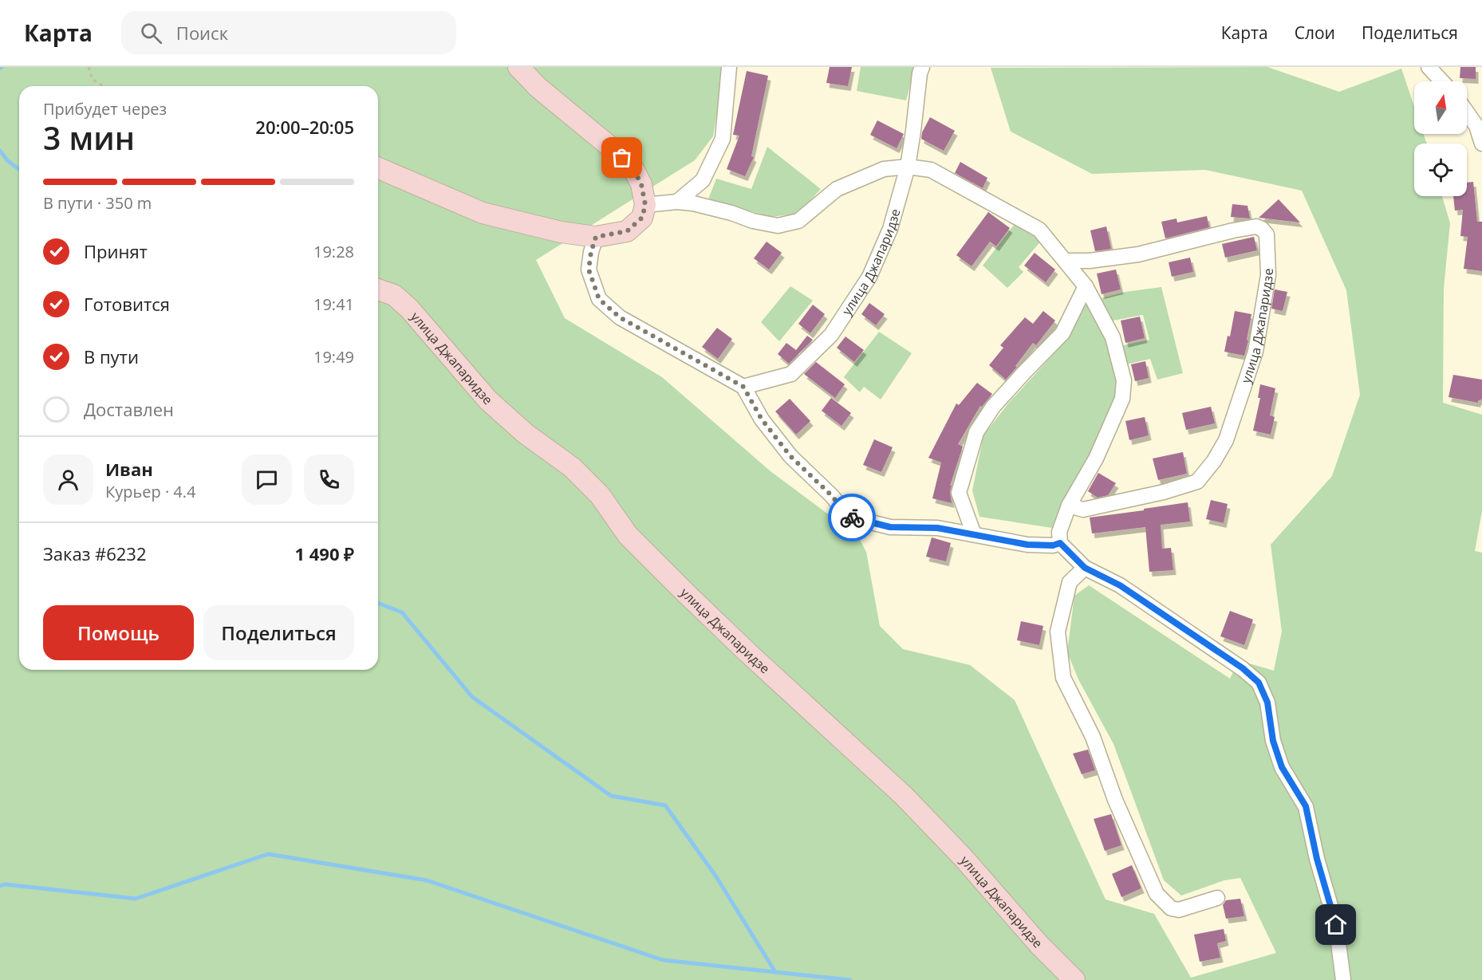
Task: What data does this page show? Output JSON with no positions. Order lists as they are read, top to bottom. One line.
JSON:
{"streets":{"street":["улица Джапаридзе"]},"north":"top","page":{"header":"Карта","search":"Поиск","nav":["Карта","Слои","Поделиться"],"heading":["3 мин","Прибудет через","20:00–20:05"],"panel":["Иван","Курьер · 4.4","Заказ #6232","1 490 ₽"],"bar":"В пути · 350 m","list":[["Принят","19:28"],["Готовится","19:41"],["В пути","19:49"],"Доставлен"],"buttons":["Помощь","Поделиться"]}}
